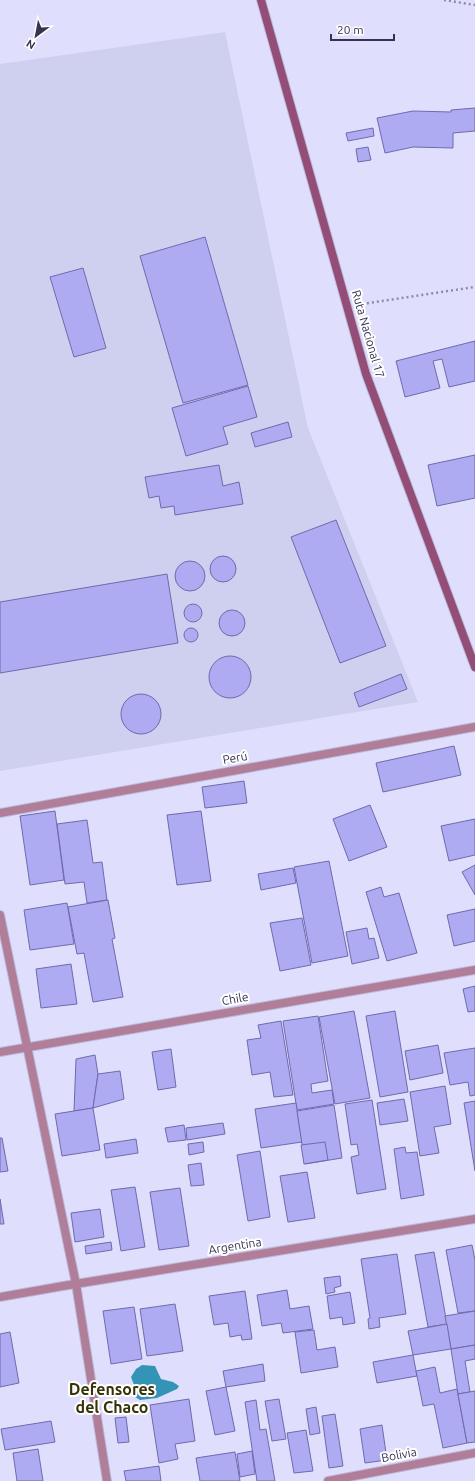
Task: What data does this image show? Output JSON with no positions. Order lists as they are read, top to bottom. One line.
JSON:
{"streets":{"street":["Ruta Nacional 17","Perú","Chile","Argentina","Bolivia"]},"districts":["Defensores del Chaco"],"scale_bar":"20 m","north":"bottom left"}
